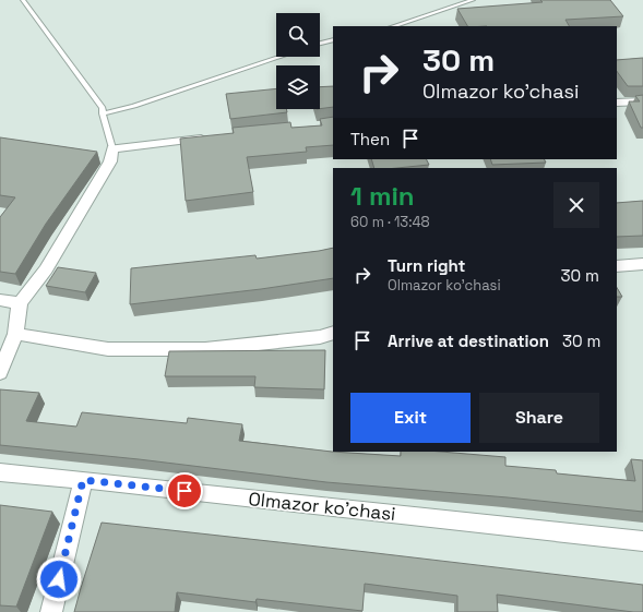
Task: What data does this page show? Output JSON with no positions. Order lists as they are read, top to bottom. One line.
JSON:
{"streets":{"street":["Olmazor ko'chasi"]},"page":{"turn":["30 m","Olmazor ko'chasi"],"then":"Then","heading":["1 min","60 m · 13:48"],"list":[{"name":"Turn right","note":"Olmazor ko'chasi","value":"30 m"},{"name":"Arrive at destination","value":"30 m"}],"buttons":["Exit","Share"]}}
